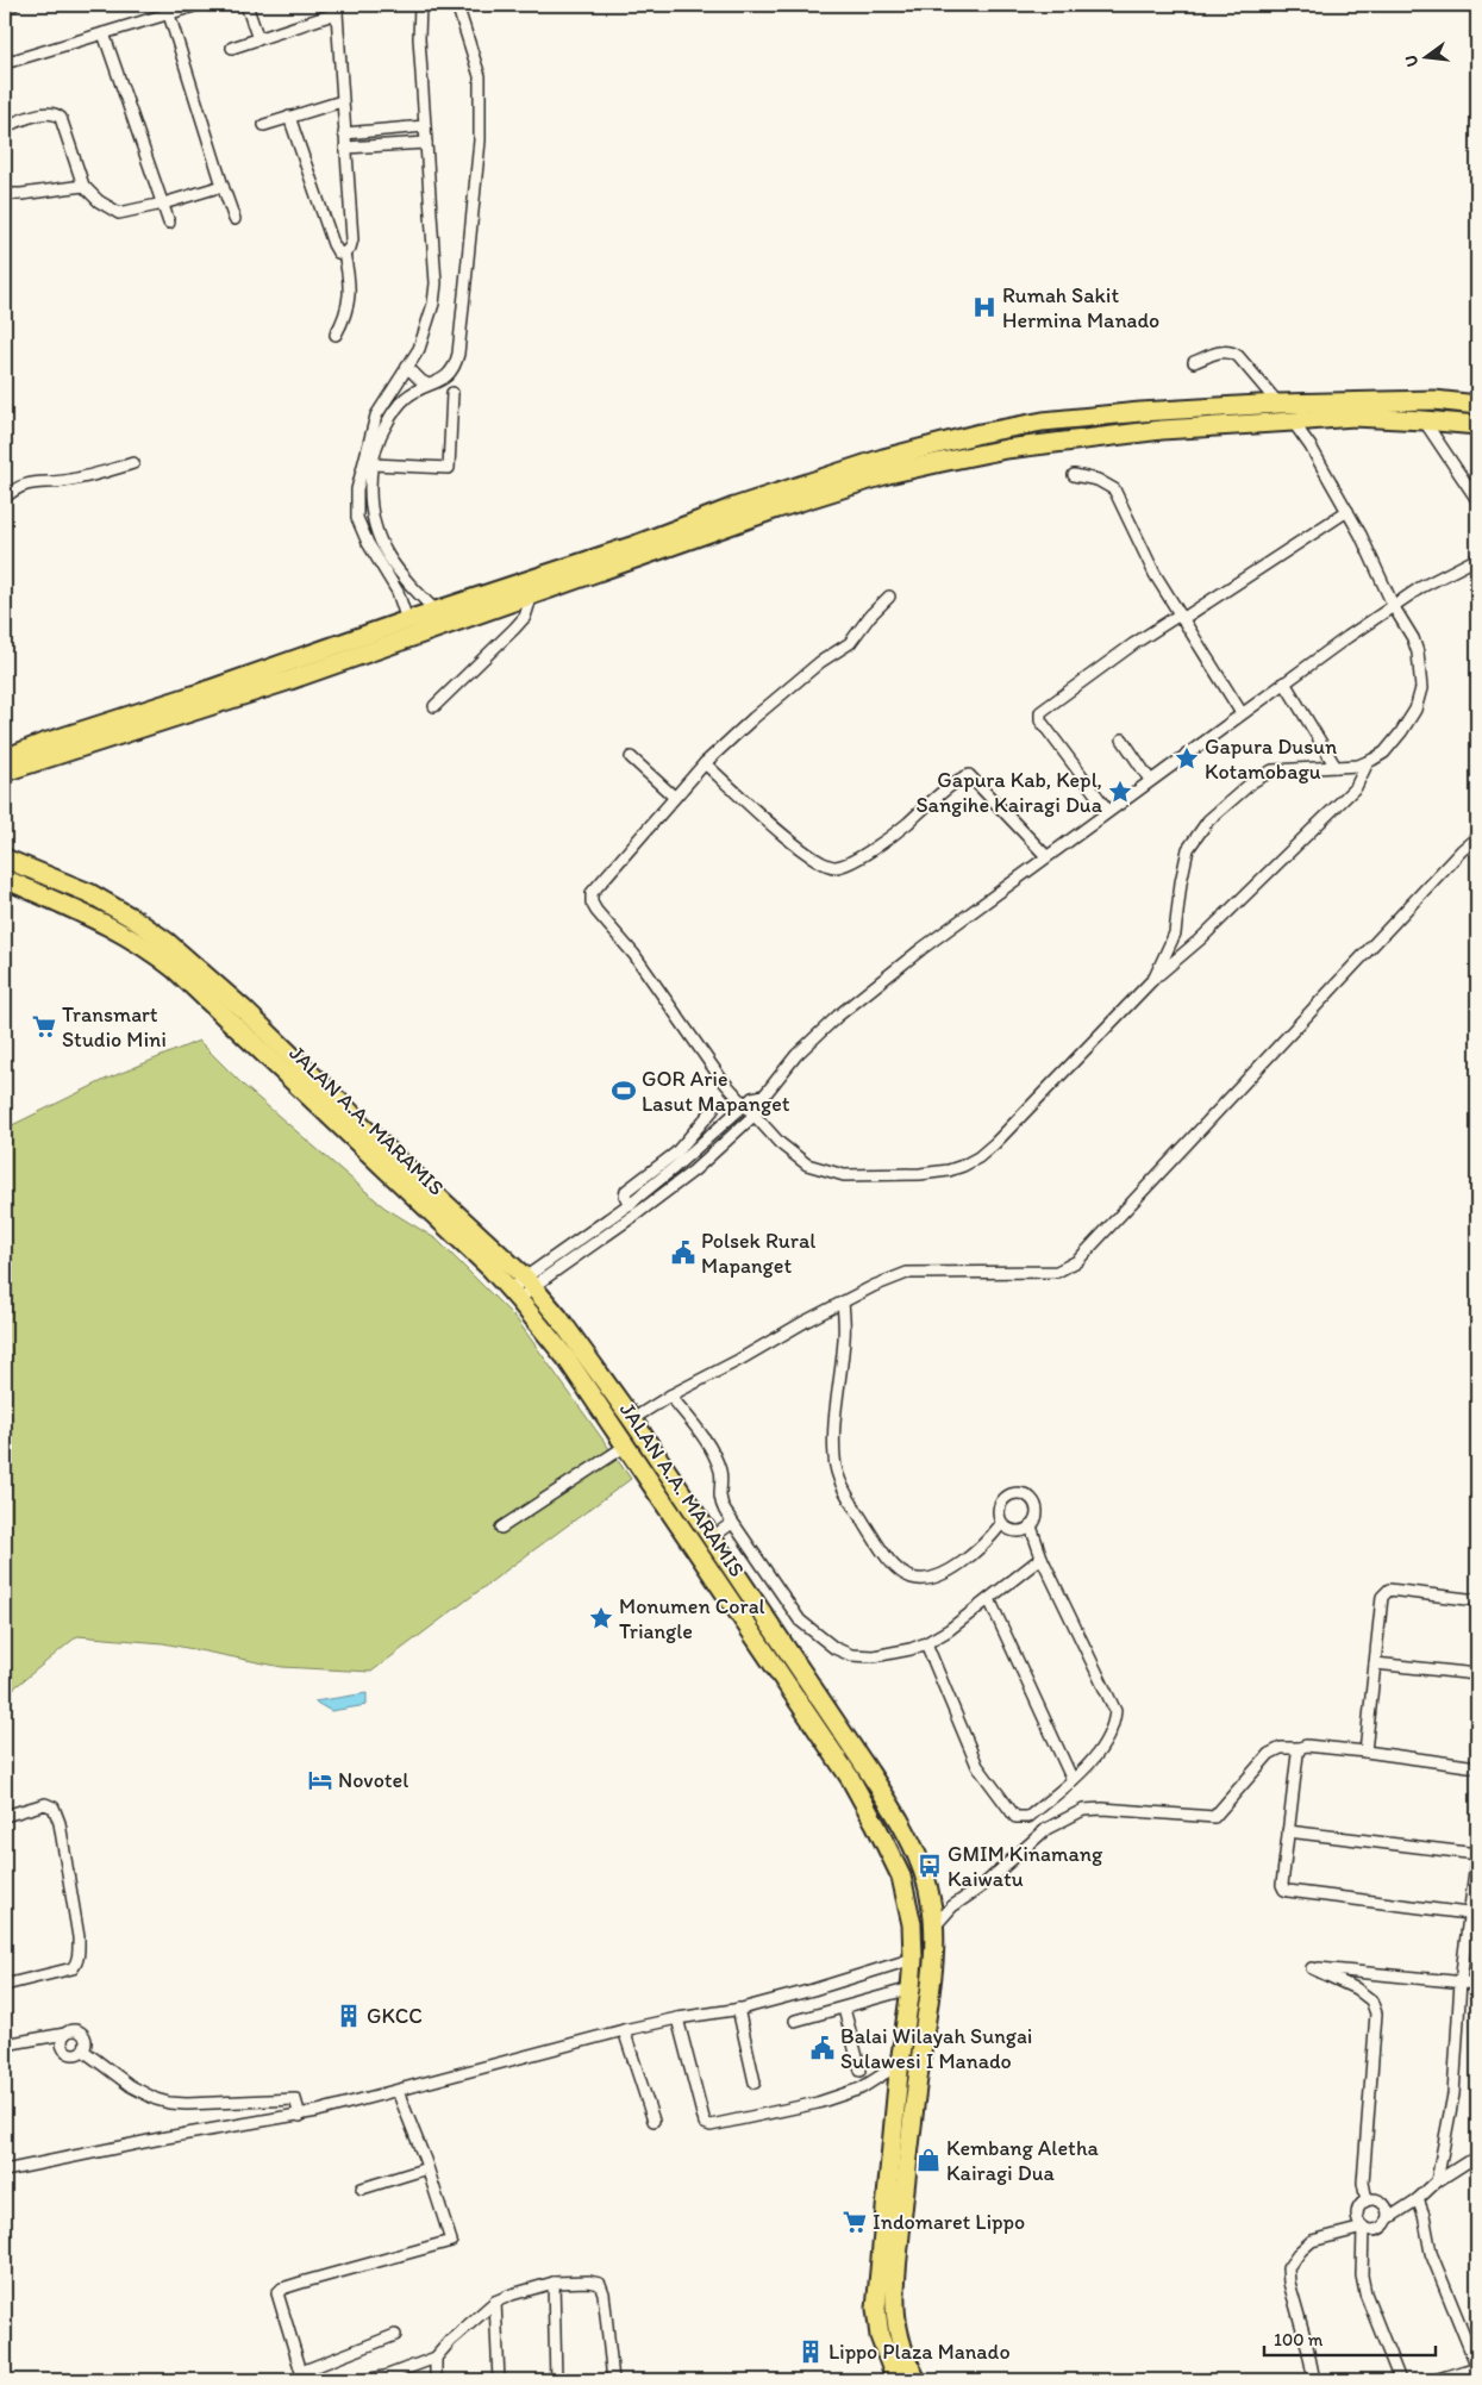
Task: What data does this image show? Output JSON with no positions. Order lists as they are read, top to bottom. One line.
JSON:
{"streets":{"highway":["JALAN A.A. MARAMIS"]},"places":{"hospital":["Rumah Sakit Hermina Manado"],"place":["Gapura Dusun Kotamobagu","Gapura Kab, Kepl, Sangihe Kairagi Dua","Monumen Coral Triangle"],"supermarket":["Transmart Studio Mini","Indomaret Lippo"],"sports":["GOR Arie Lasut Mapanget"],"public building":["Polsek Rural Mapanget","Balai Wilayah Sungai Sulawesi I Manado"],"hotel":["Novotel"],"bus stop":["GMIM Kinamang Kaiwatu"],"building":["GKCC","Lippo Plaza Manado"],"shop":["Kembang Aletha Kairagi Dua"]},"scale_bar":"100 m","north":"left"}
